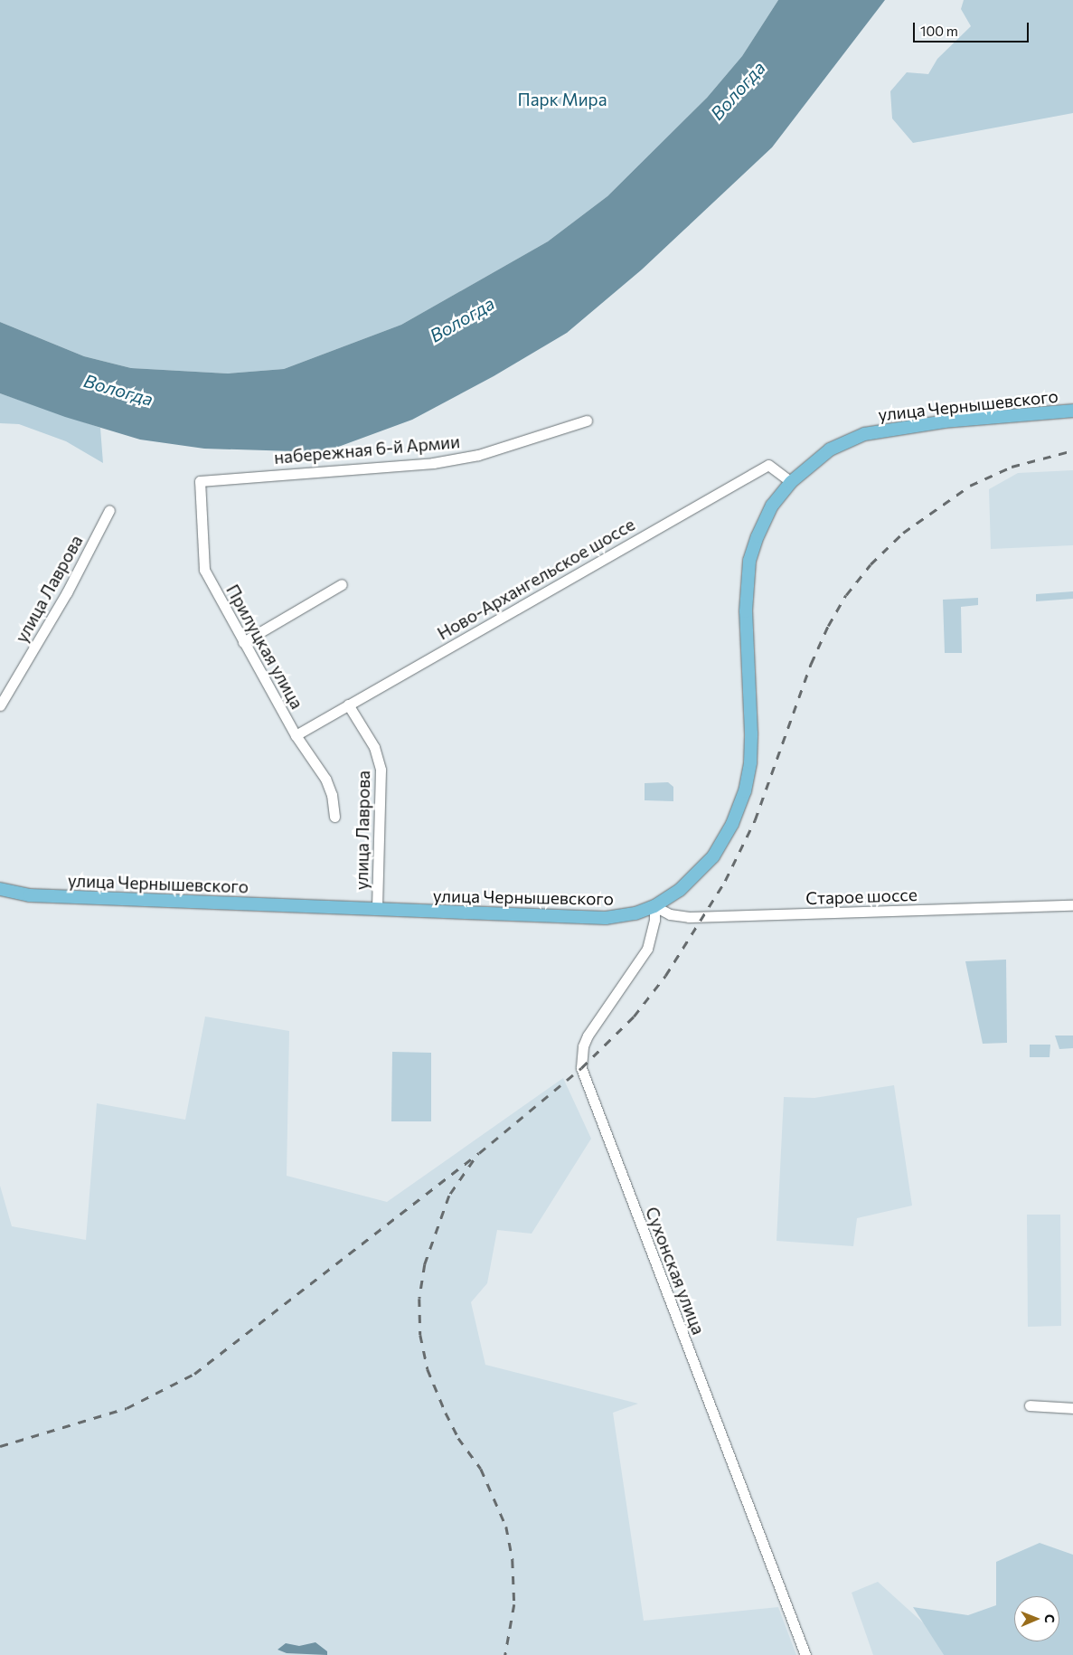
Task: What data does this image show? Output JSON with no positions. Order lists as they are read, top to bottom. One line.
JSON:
{"streets":{"main road":["улица Чернышевского"],"street":["набережная 6-й Армии","Ново-Архангельское шоссе","улица Лаврова","Прилуцкая улица","Старое шоссе","Сухонская улица"]},"crossings":[["улица Чернышевского","Ново-Архангельское шоссе"],["улица Чернышевского","улица Лаврова"],["улица Чернышевского","Старое шоссе"],["улица Чернышевского","Сухонская улица"],["набережная 6-й Армии","Прилуцкая улица"],["Ново-Архангельское шоссе","улица Лаврова"],["Ново-Архангельское шоссе","Прилуцкая улица"],["Старое шоссе","Сухонская улица"]],"water":["Вологда"],"parks":["Парк Мира"],"scale_bar":"100 m","north":"right"}
